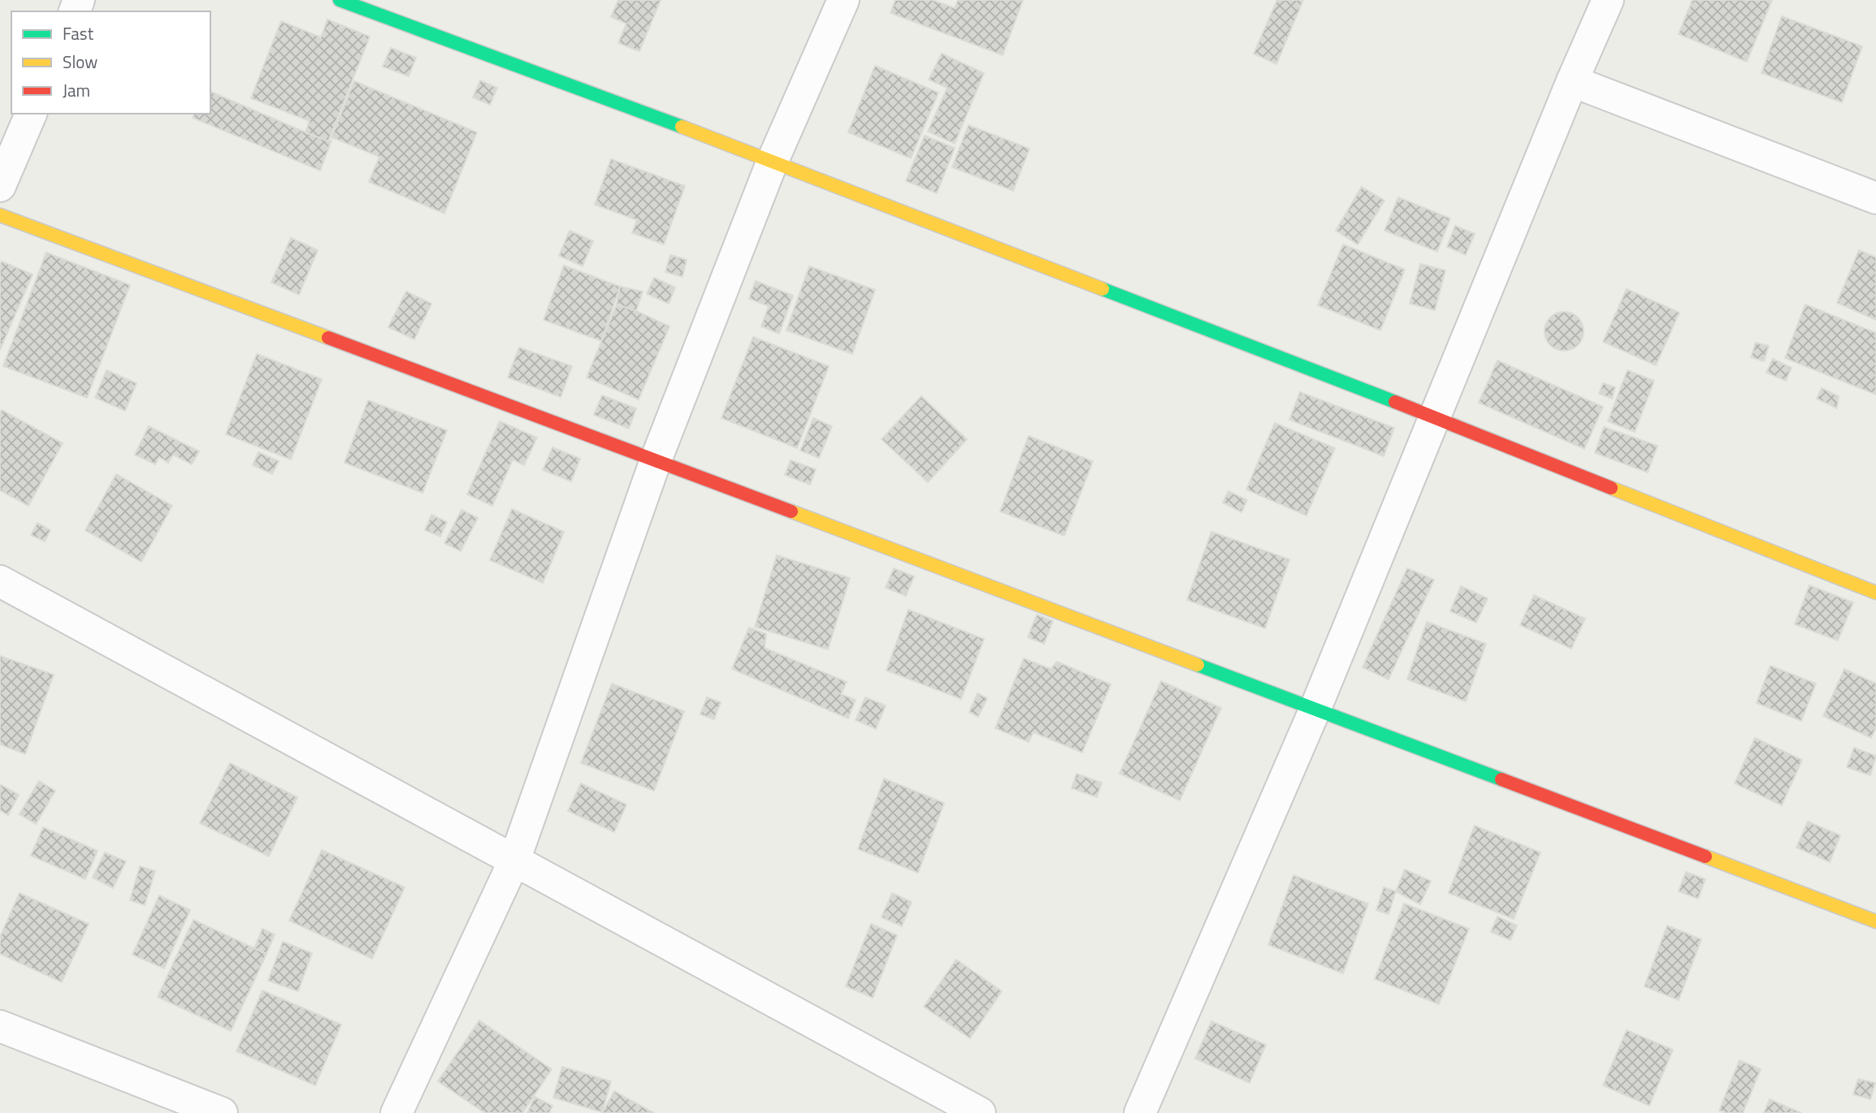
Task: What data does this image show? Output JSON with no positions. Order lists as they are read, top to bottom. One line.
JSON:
{"legend":["Fast","Slow","Jam"]}
